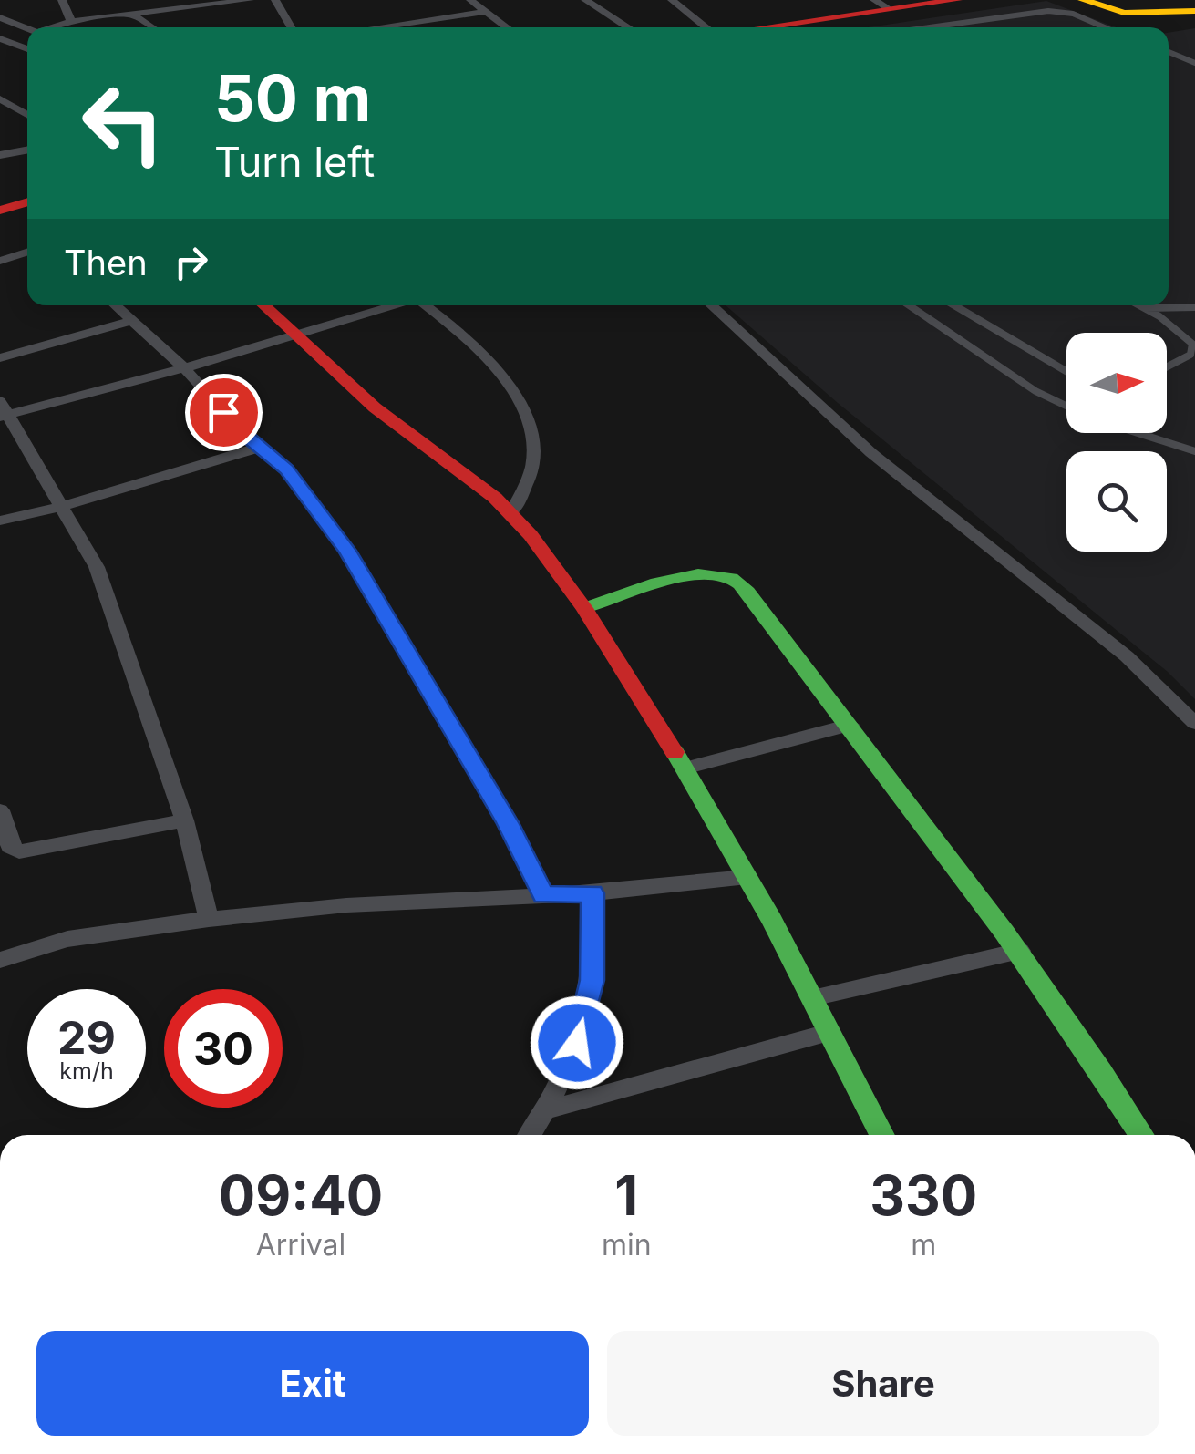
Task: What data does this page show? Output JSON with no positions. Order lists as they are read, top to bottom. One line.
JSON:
{"north":"right","page":{"turn":["50 m","Turn left"],"then":"Then","speed":"29 km/h","limit":"30","eta":["09:40","Arrival","1","min","330","m"],"buttons":["Exit","Share"]}}
